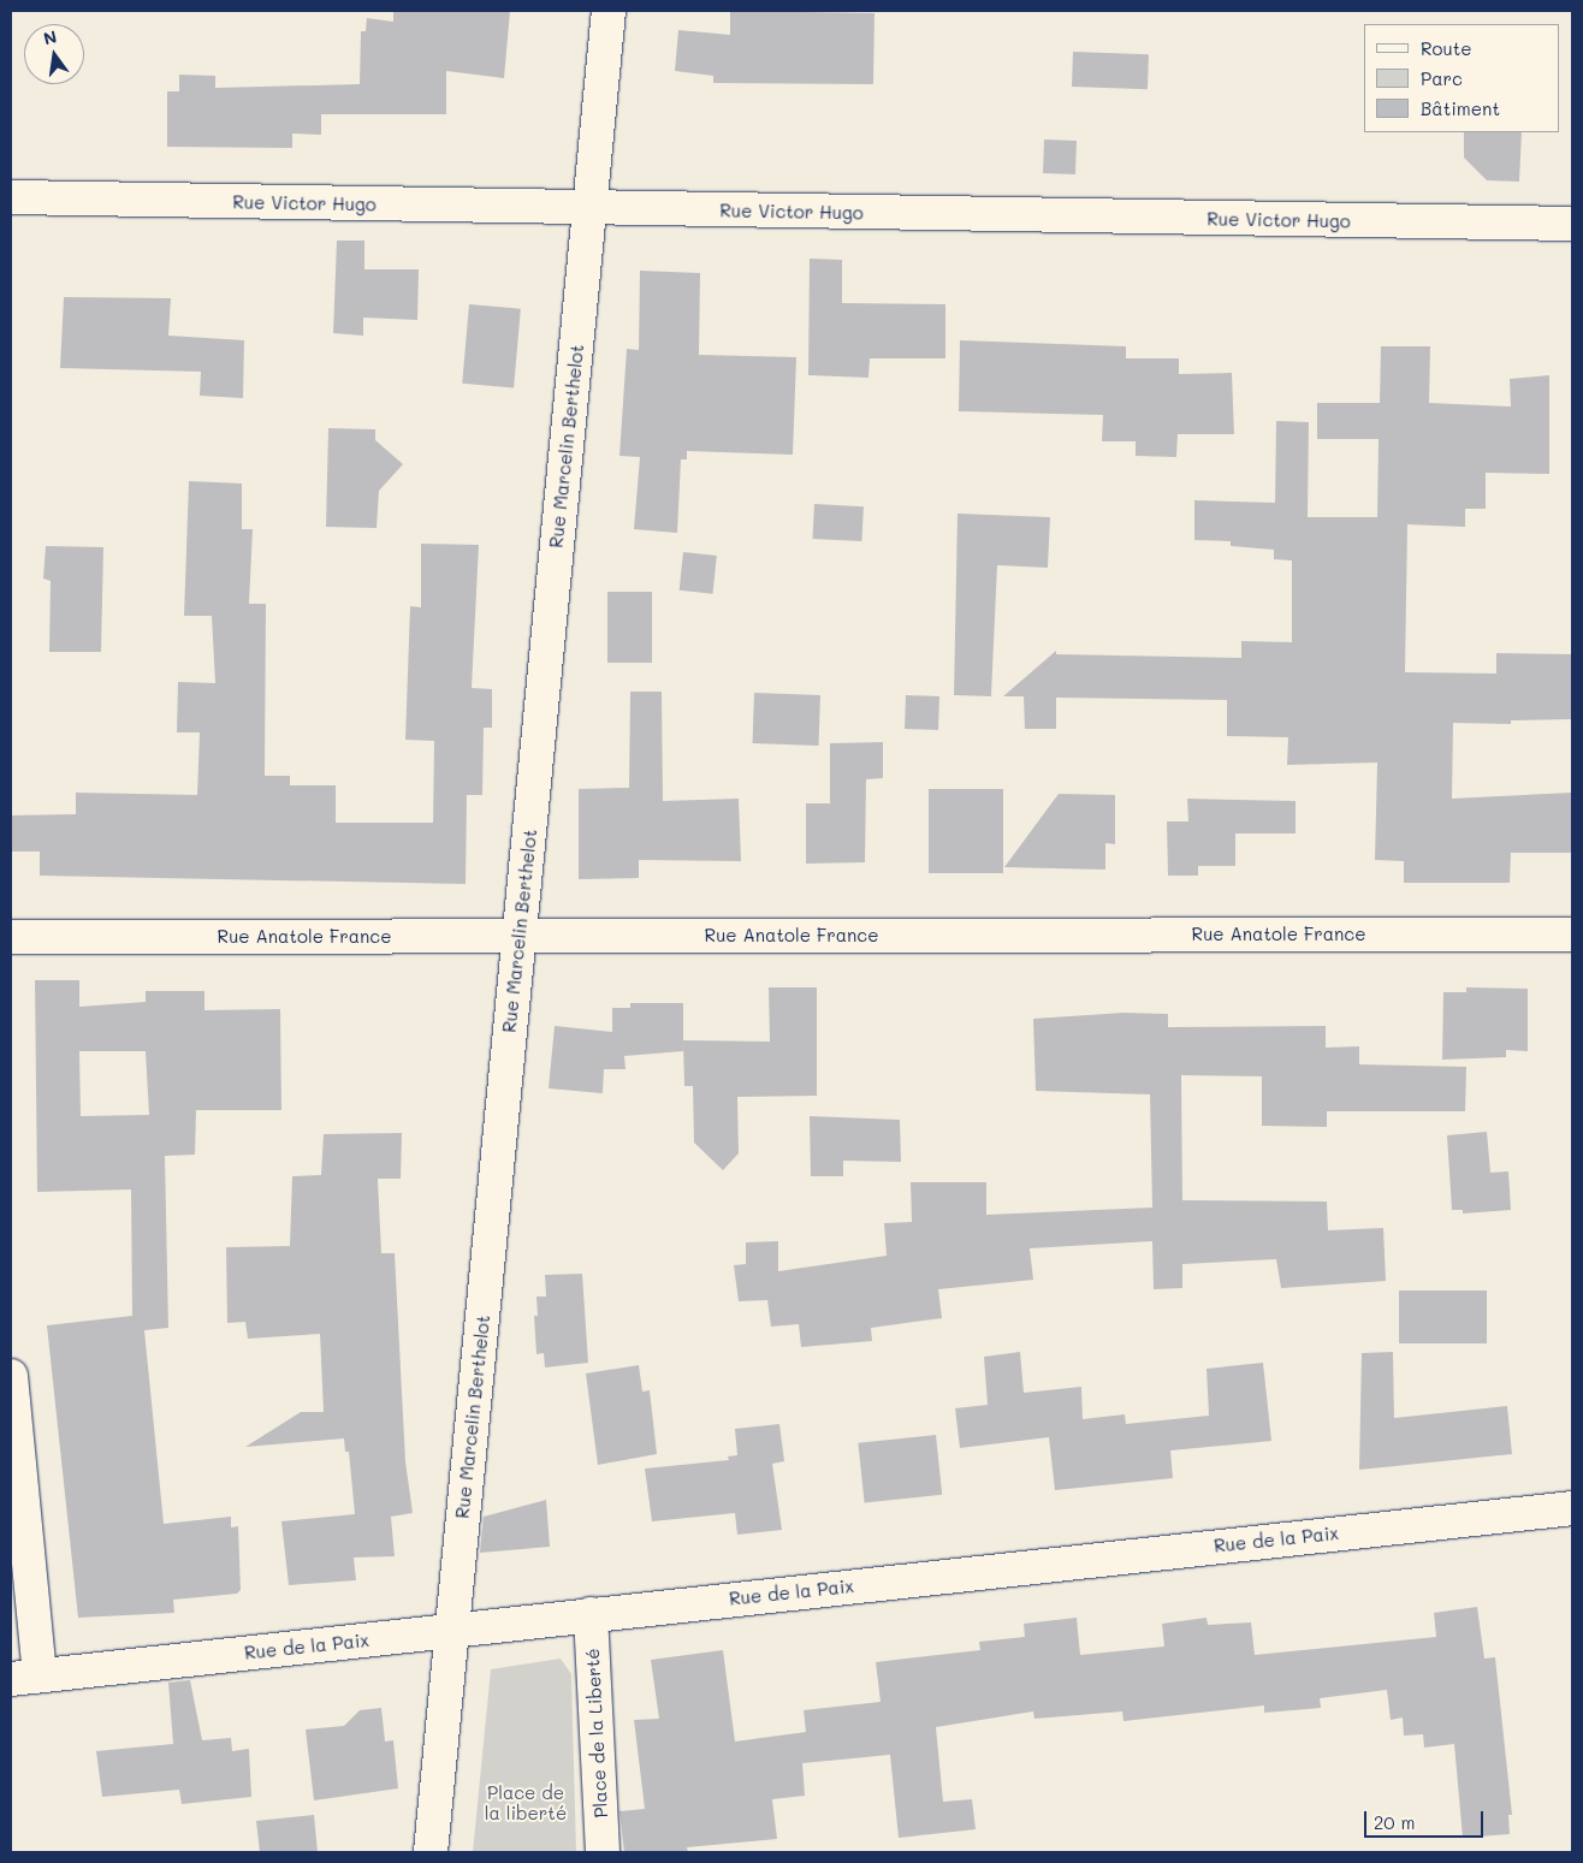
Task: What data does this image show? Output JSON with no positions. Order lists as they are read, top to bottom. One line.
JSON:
{"streets":{"street":["Rue Victor Hugo","Rue Marcelin Berthelot","Rue Anatole France","Rue de la Paix","Place de la Liberté"]},"crossings":[["Rue Victor Hugo","Rue Marcelin Berthelot"],["Rue Marcelin Berthelot","Rue Anatole France"],["Rue Marcelin Berthelot","Rue de la Paix"],["Rue de la Paix","Place de la Liberté"]],"parks":["Place de la liberté"],"legend":["Route","Parc","Bâtiment"],"scale_bar":"20 m","north":"top"}
